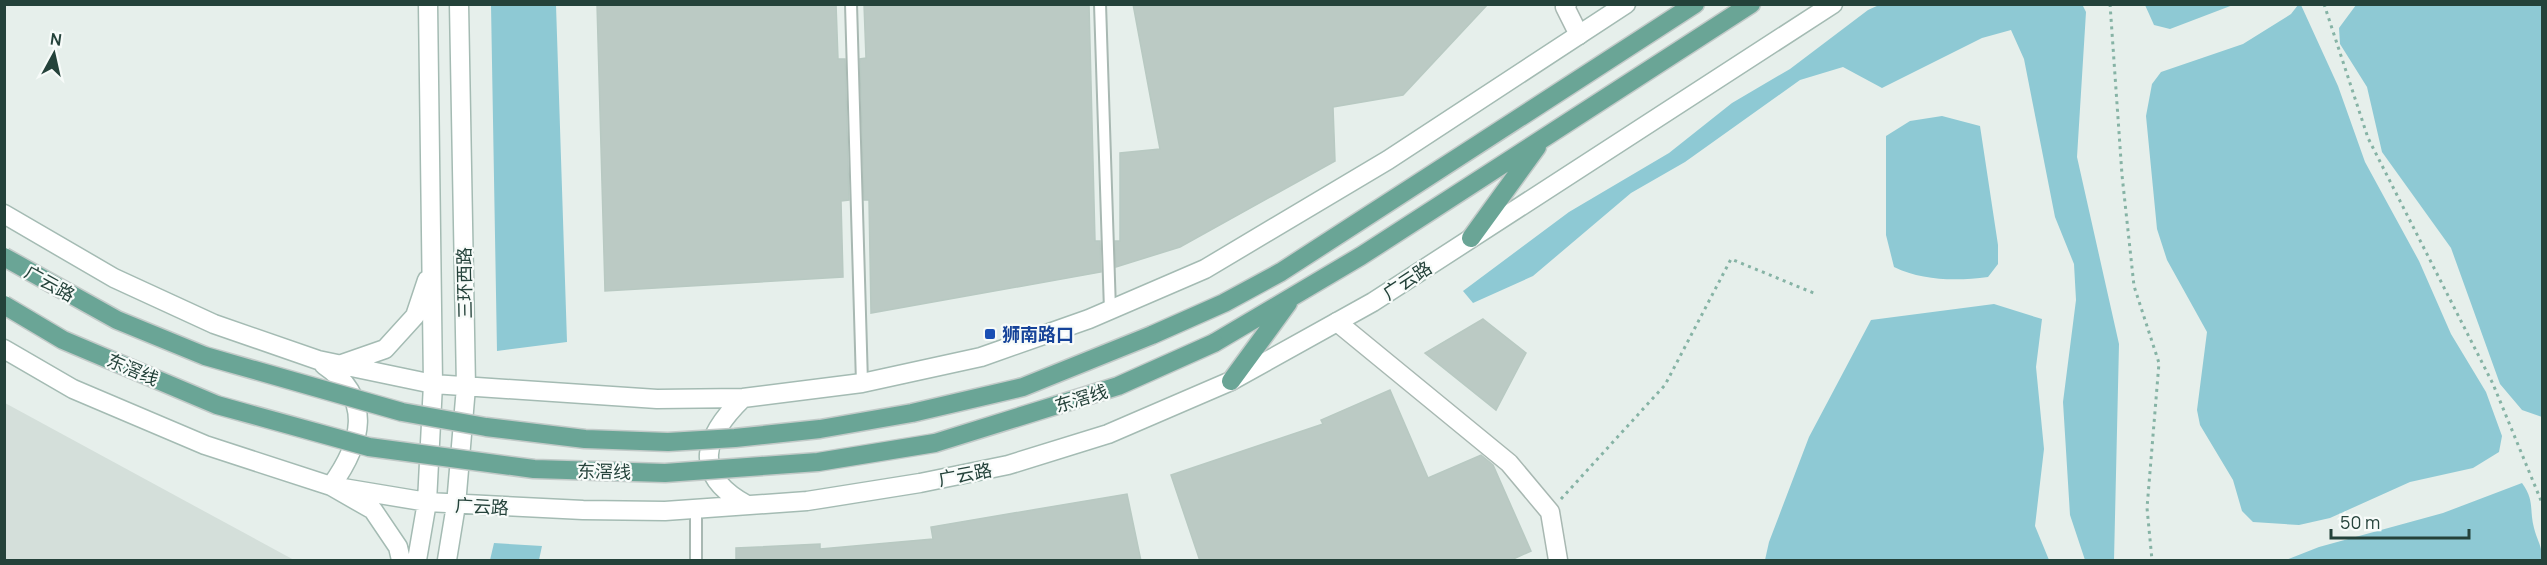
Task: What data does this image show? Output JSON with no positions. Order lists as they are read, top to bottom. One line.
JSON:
{"streets":{"main road":["广云路","三环西路","东滘线"]},"crossings":[["广云路","三环西路"]],"places":{"transit":["狮南路口"]},"scale_bar":"50 m","north":"top"}
